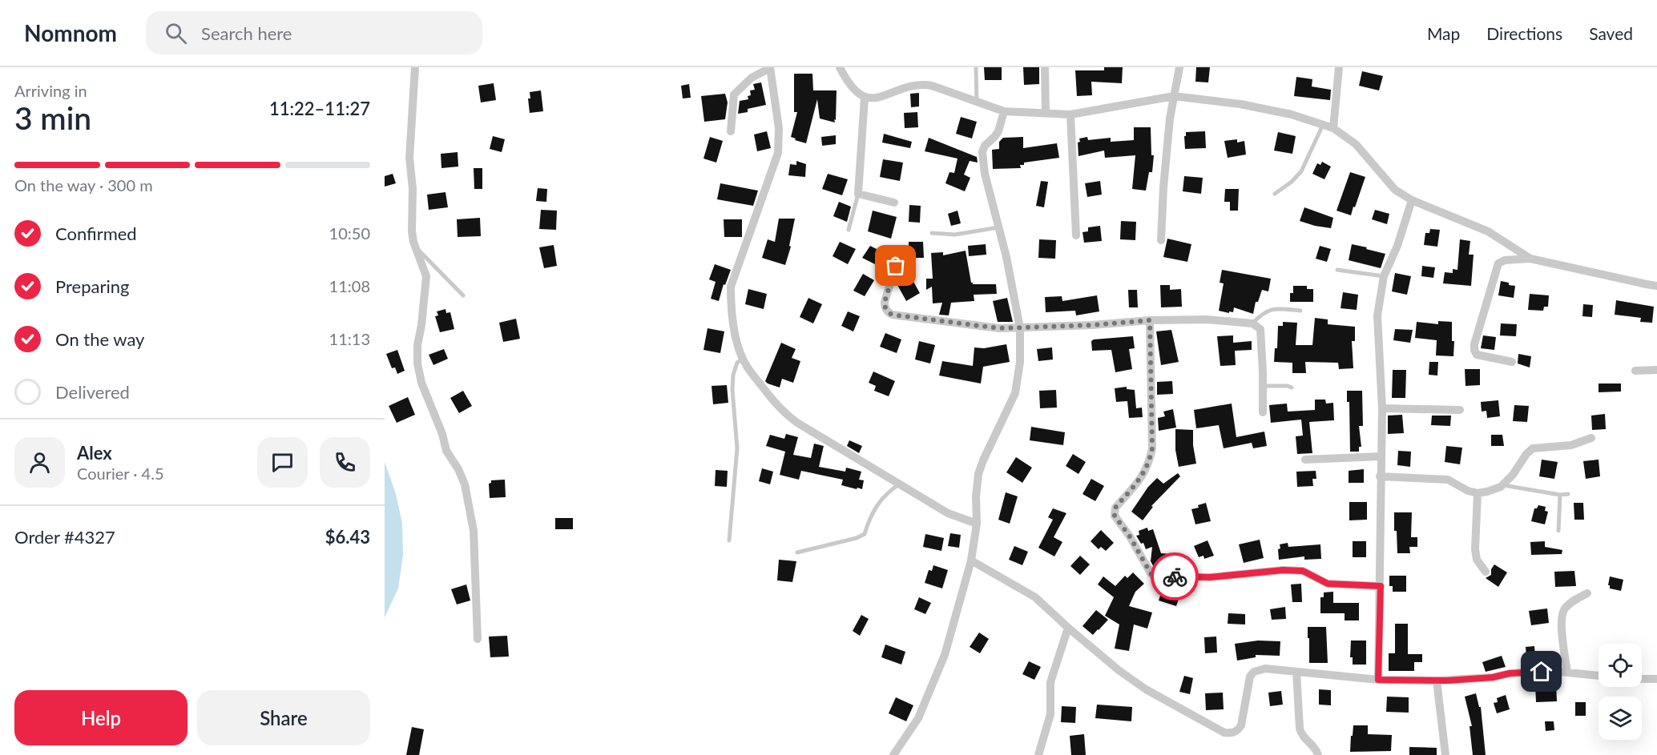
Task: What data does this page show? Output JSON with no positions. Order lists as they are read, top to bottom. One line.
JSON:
{"page":{"header":"Nomnom","search":"Search here","nav":["Map","Directions","Saved"],"heading":["3 min","Arriving in","11:22–11:27"],"panel":["Alex","Courier · 4.5","Order #4327","$6.43"],"bar":"On the way · 300 m","list":[["Confirmed","10:50"],["Preparing","11:08"],["On the way","11:13"],"Delivered"],"buttons":["Help","Share"]}}
